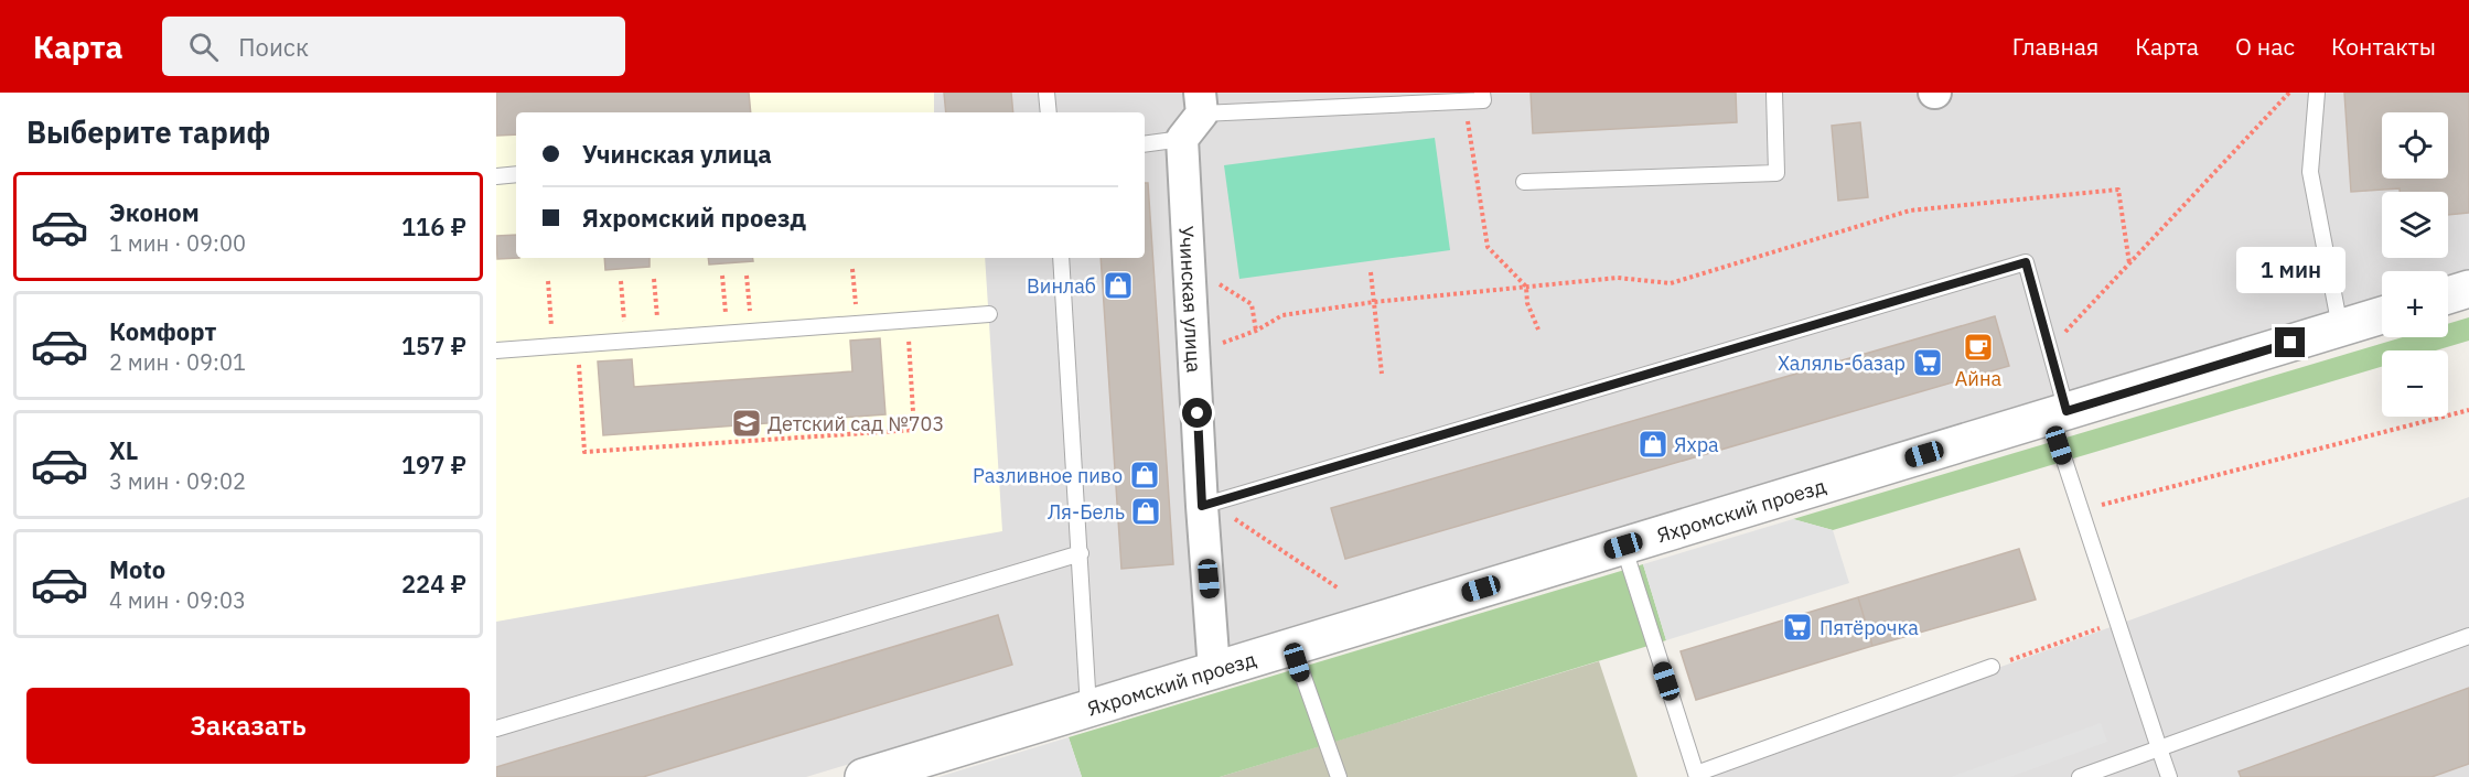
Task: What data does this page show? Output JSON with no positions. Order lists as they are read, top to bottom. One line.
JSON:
{"streets":{"street":["Учинская улица","Яхромский проезд"]},"crossings":[["Учинская улица","Яхромский проезд"]],"places":{"shop":["Винлаб","Яхра","Разливное пиво","Ля-Бель"],"cafe":["Айна"],"supermarket":["Халяль-базар","Пятёрочка"],"school or university":["Детский сад №703"]},"page":{"header":"Карта","search":"Поиск","nav":["Главная","Карта","О нас","Контакты"],"heading":"Выберите тариф","map_buttons":["+","−"],"banner":["Учинская улица","Яхромский проезд"],"list":[{"name":"Эконом","note":"1 мин · 09:00","value":"116 ₽"},{"name":"Комфорт","note":"2 мин · 09:01","value":"157 ₽"},{"name":"XL","note":"3 мин · 09:02","value":"197 ₽"},{"name":"Moto","note":"4 мин · 09:03","value":"224 ₽"}],"bubble":"1 мин","buttons":"Заказать"}}
